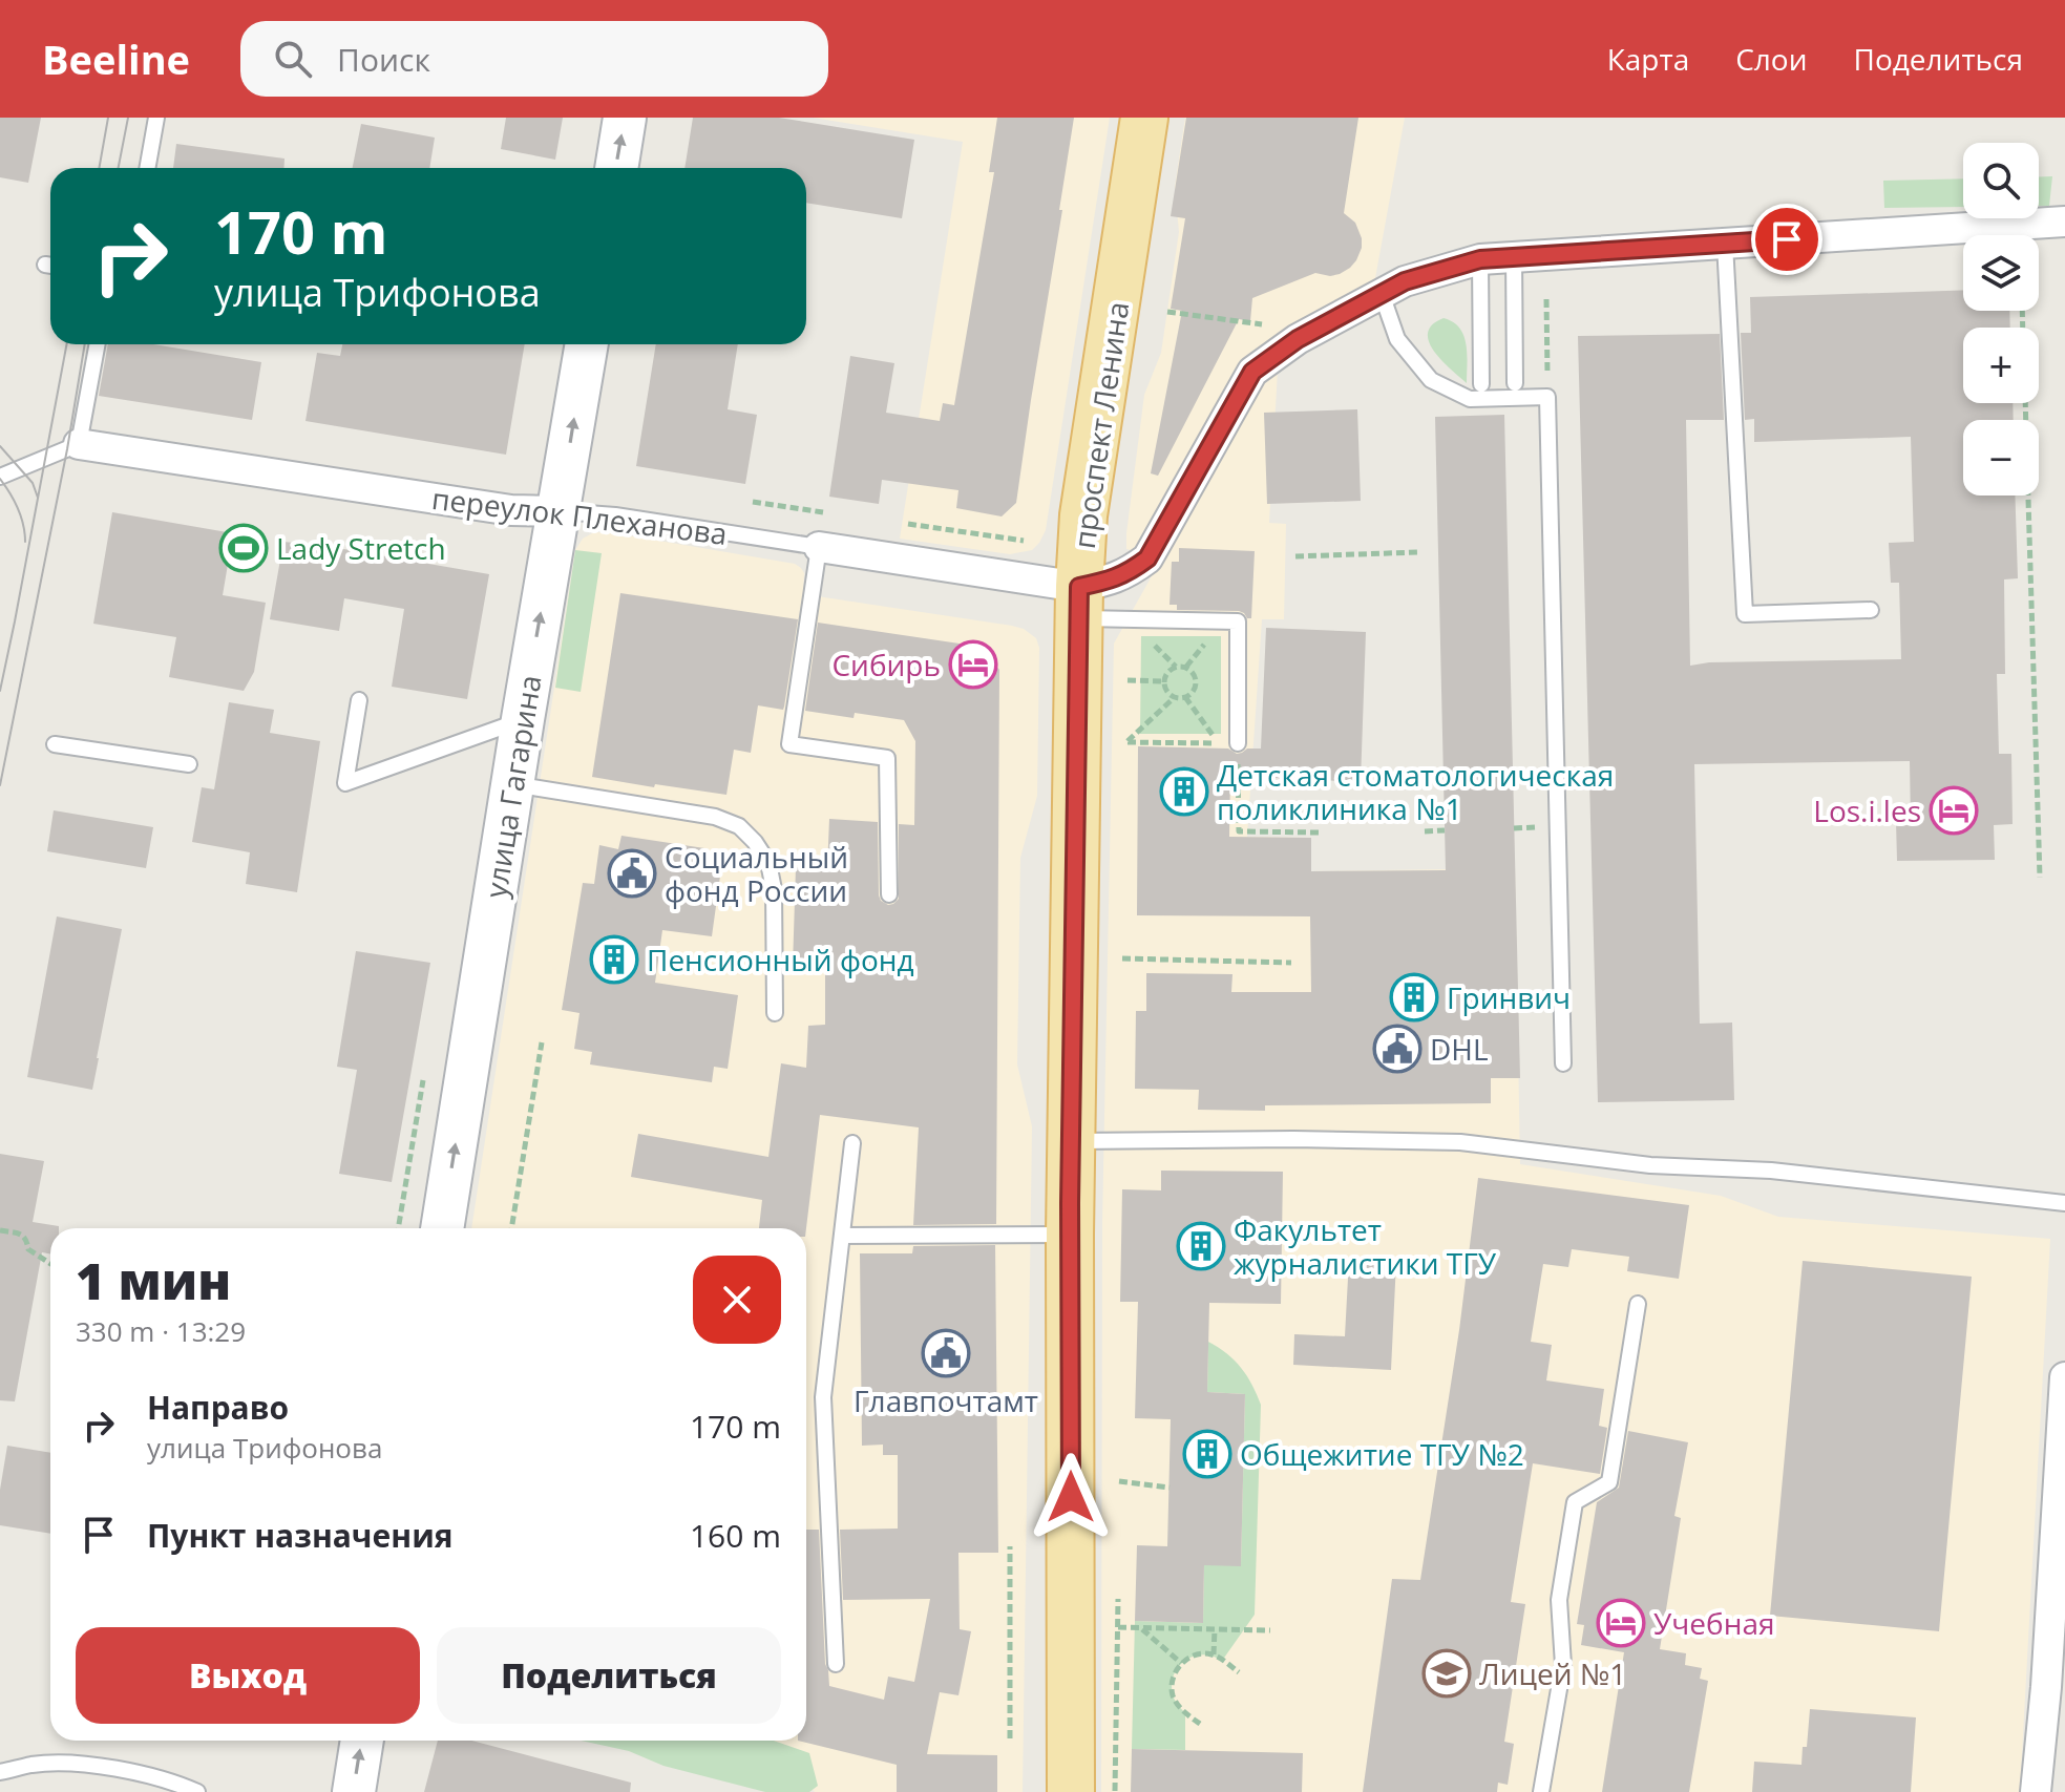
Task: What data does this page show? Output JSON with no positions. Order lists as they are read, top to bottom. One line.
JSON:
{"streets":{"main road":["проспект Ленина","улица Гагарина"],"street":["переулок Плеханова"]},"crossings":[["проспект Ленина","переулок Плеханова"],["переулок Плеханова","улица Гагарина"]],"one_way":["улица Гагарина"],"places":{"sports":["Lady Stretch"],"hotel":["Сибирь","Los.i.les","Учебная"],"building":["Детская стоматологическая поликлиника №1","Пенсионный фонд","Гринвич","Факультет журналистики ТГУ","Общежитие ТГУ №2"],"public building":["Социальный фонд России","DHL","Главпочтамт"],"school or university":["Лицей №1"]},"page":{"header":"Beeline","search":"Поиск","nav":["Карта","Слои","Поделиться"],"map_buttons":["+","−"],"turn":["170 m","улица Трифонова"],"heading":["1 мин","330 m · 13:29"],"list":[{"name":"Направо","note":"улица Трифонова","value":"170 m"},{"name":"Пункт назначения","value":"160 m"}],"buttons":["Выход","Поделиться"]}}
